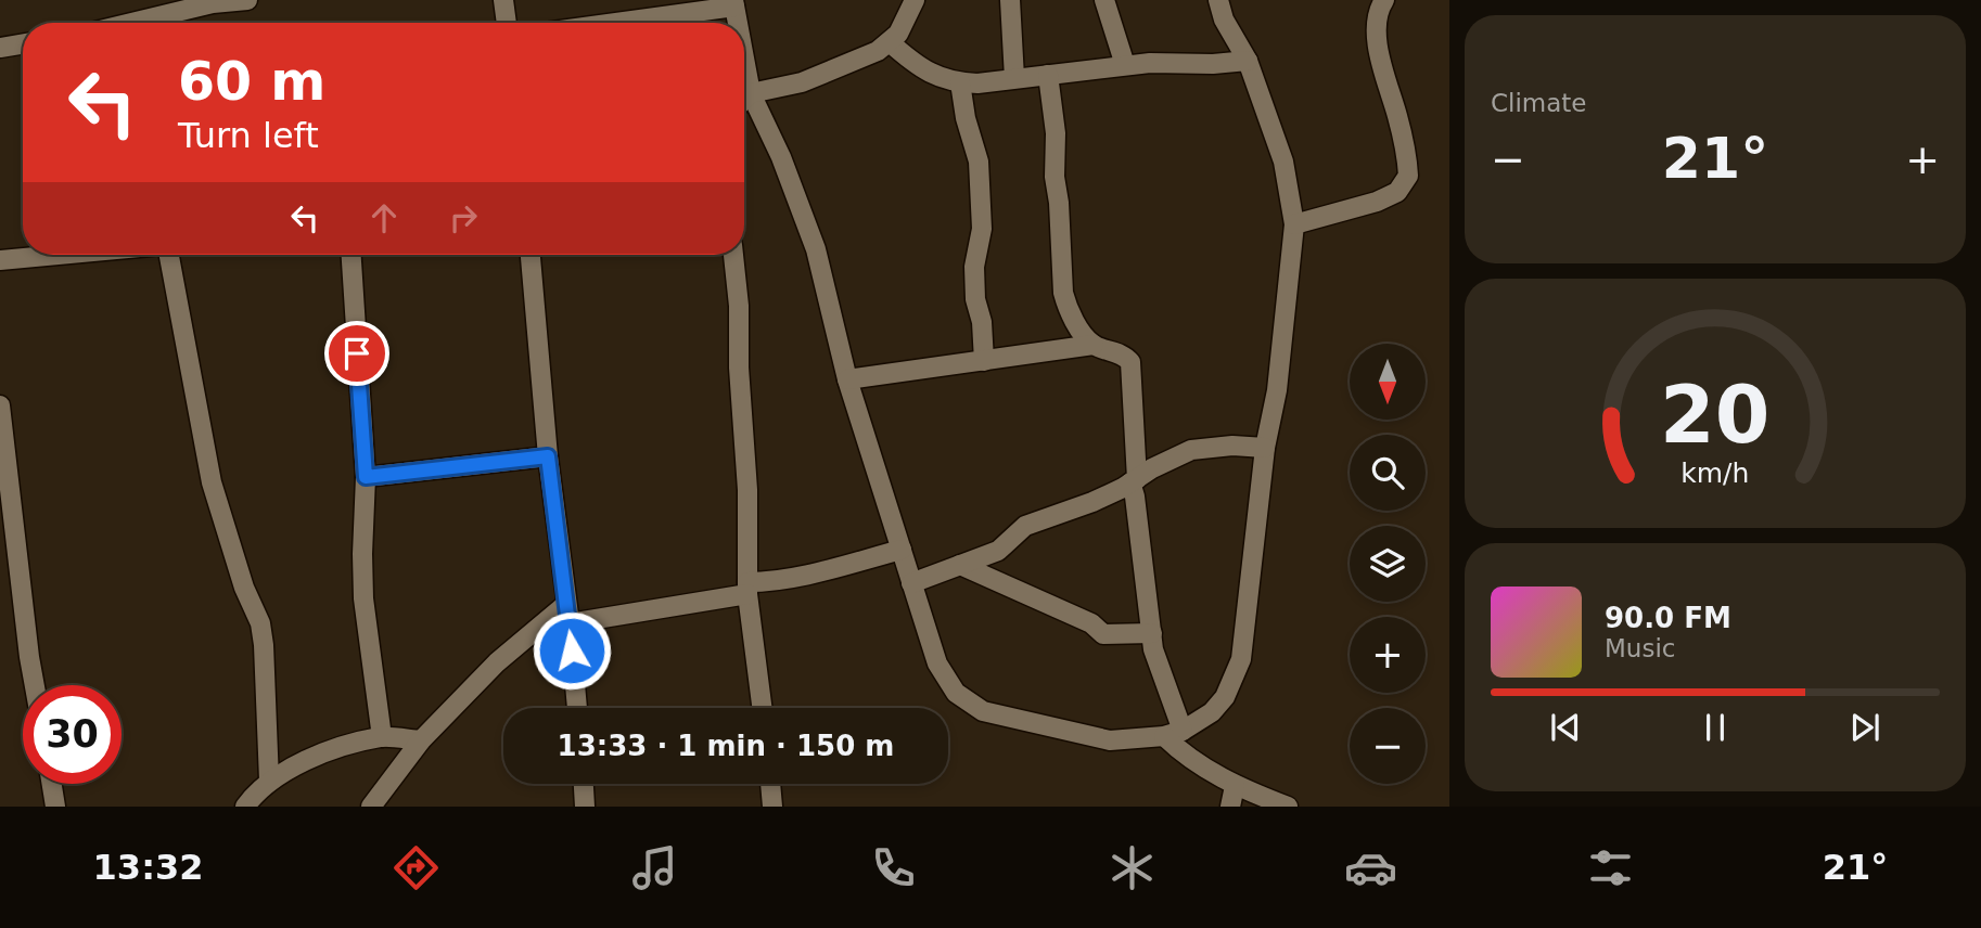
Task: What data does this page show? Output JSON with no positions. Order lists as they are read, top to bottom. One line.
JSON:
{"north":"bottom","page":{"tile":"Climate","turn":["60 m","Turn left"],"heat":["−","21°","+"],"map_buttons":["+","−"],"song":["90.0 FM","Music"],"limit":"30","trip":"13:33 · 1 min · 150 m","tabs":["13:32","21°"],"gauge":["20","km/h"]}}
